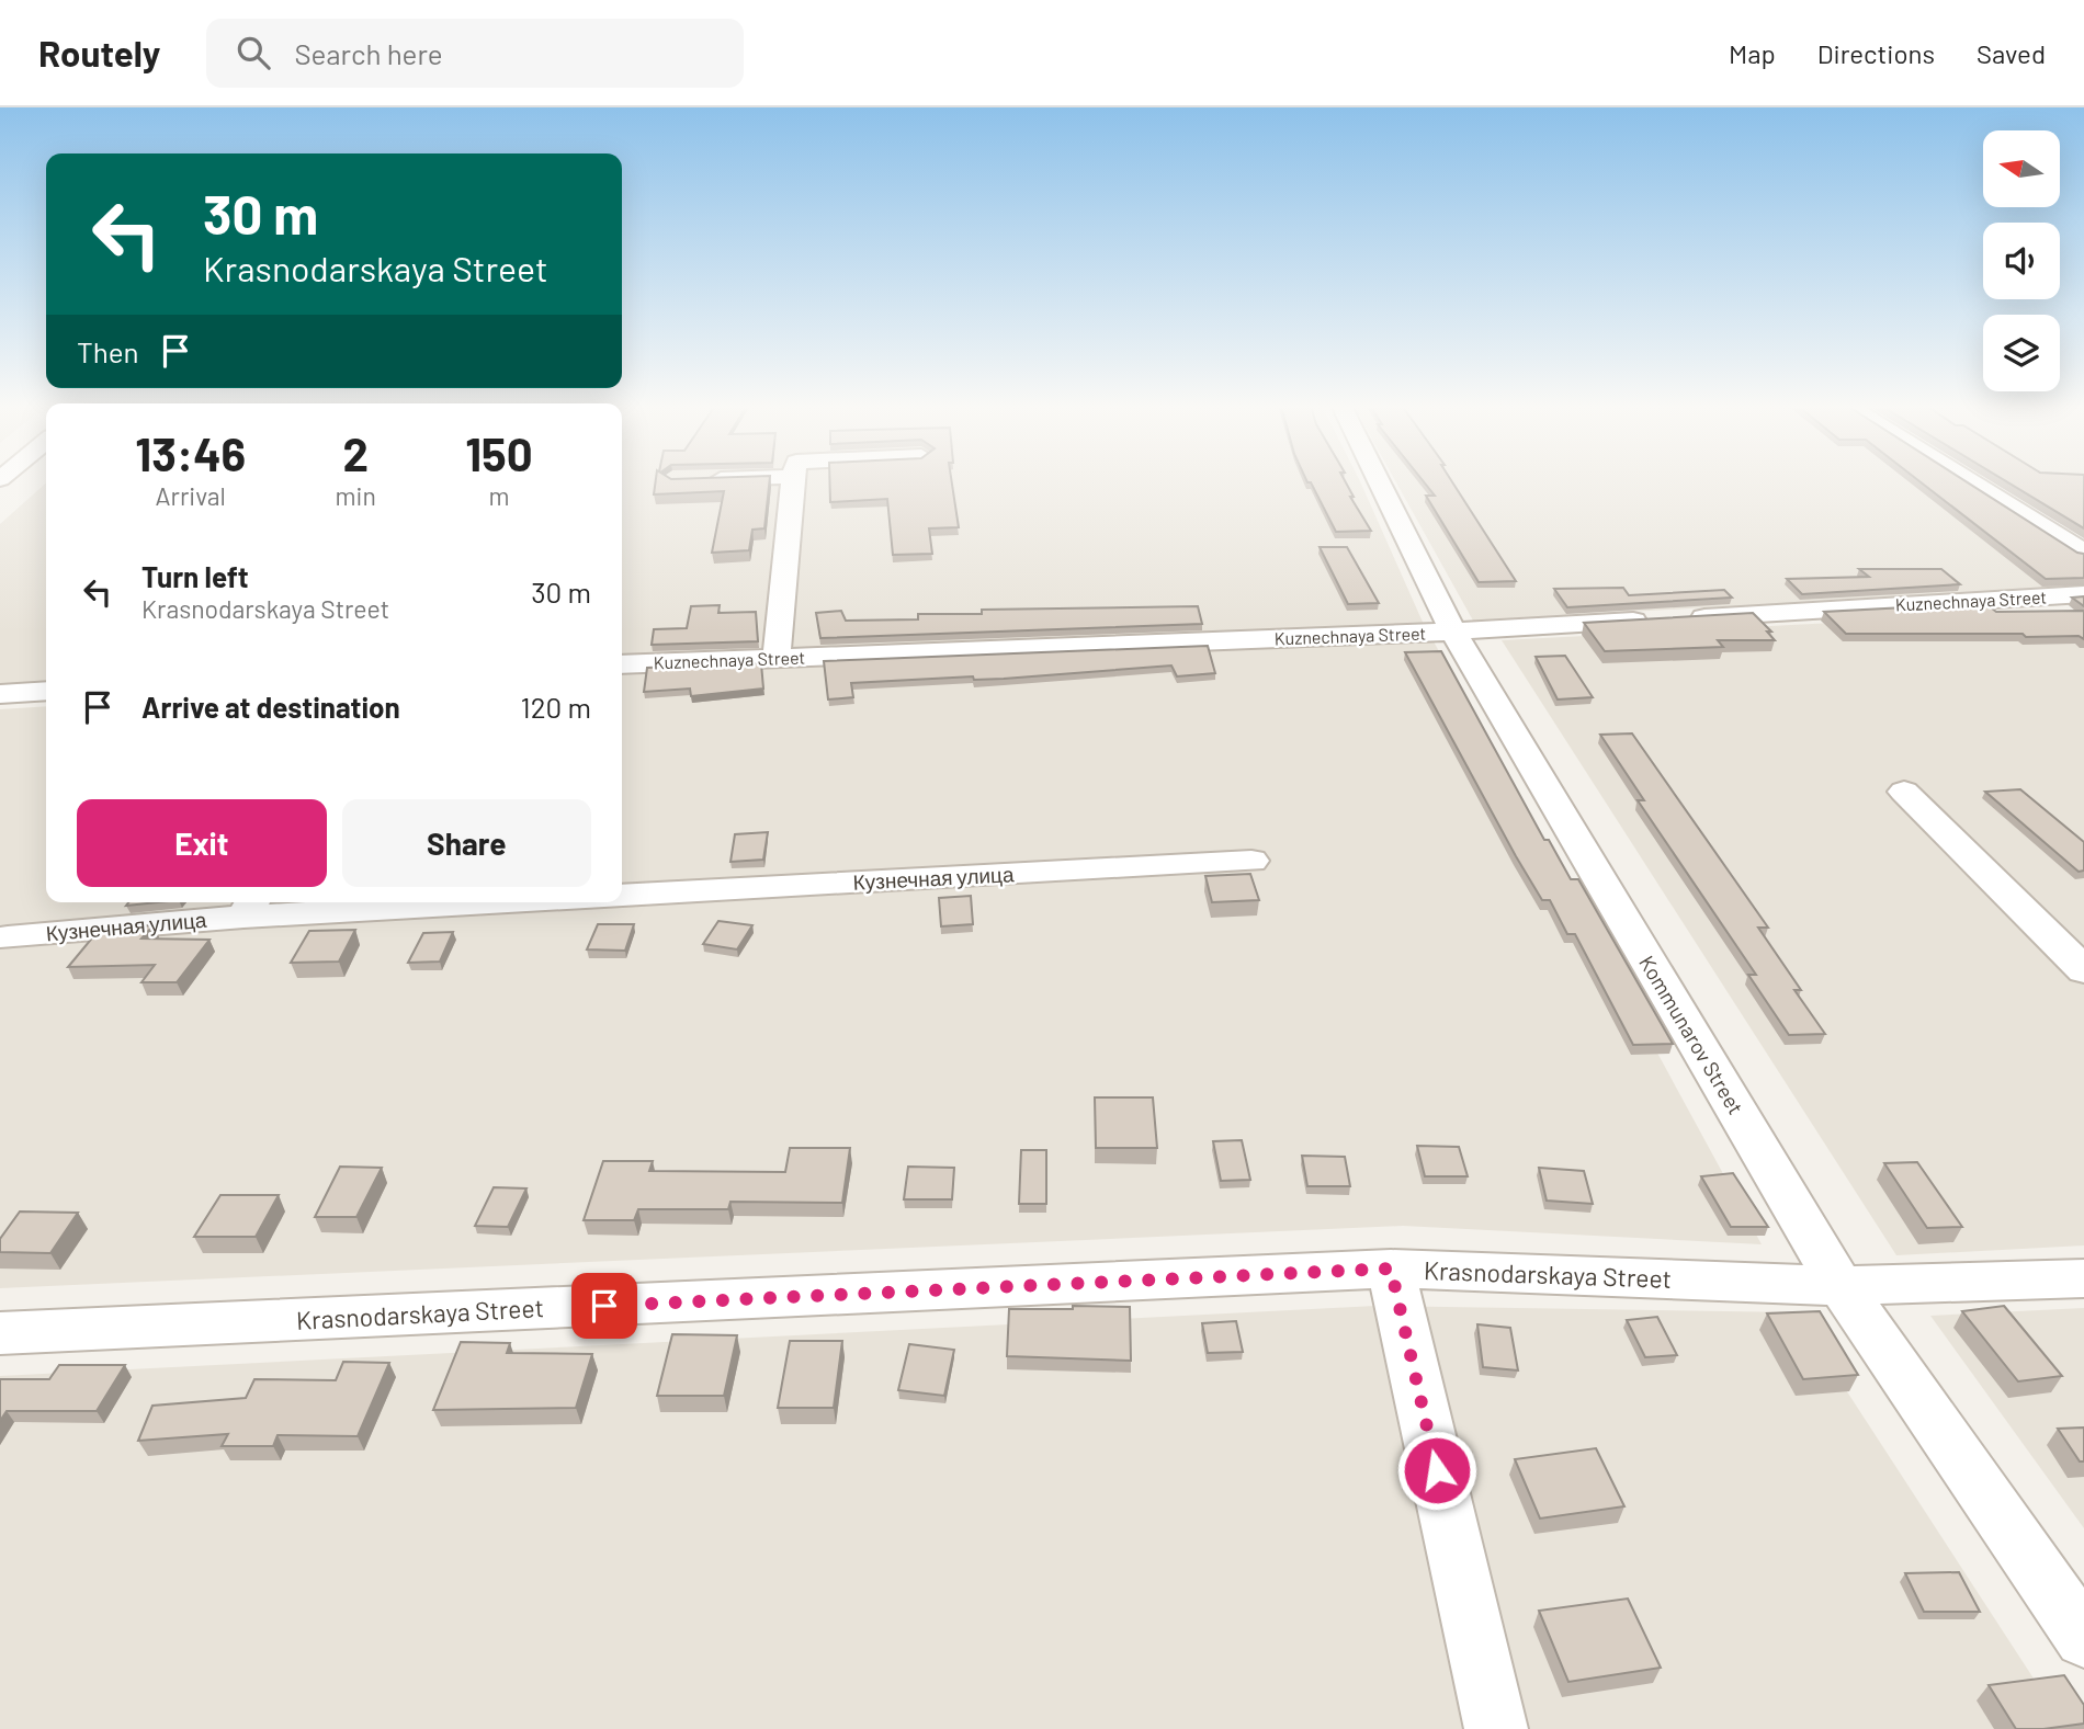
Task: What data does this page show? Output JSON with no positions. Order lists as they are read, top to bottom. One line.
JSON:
{"streets":{"street":["Kuznechnaya Street","Кузнечная улица","Kommunarov Street","Krasnodarskaya Street"]},"crossings":[["Kuznechnaya Street","Kommunarov Street"],["Kommunarov Street","Krasnodarskaya Street"]],"north":"left","page":{"header":"Routely","search":"Search here","nav":["Map","Directions","Saved"],"turn":["30 m","Krasnodarskaya Street"],"then":"Then","eta":["13:46","Arrival","2","min","150","m"],"list":[{"name":"Turn left","note":"Krasnodarskaya Street","value":"30 m"},{"name":"Arrive at destination","value":"120 m"}],"buttons":["Exit","Share"]}}
